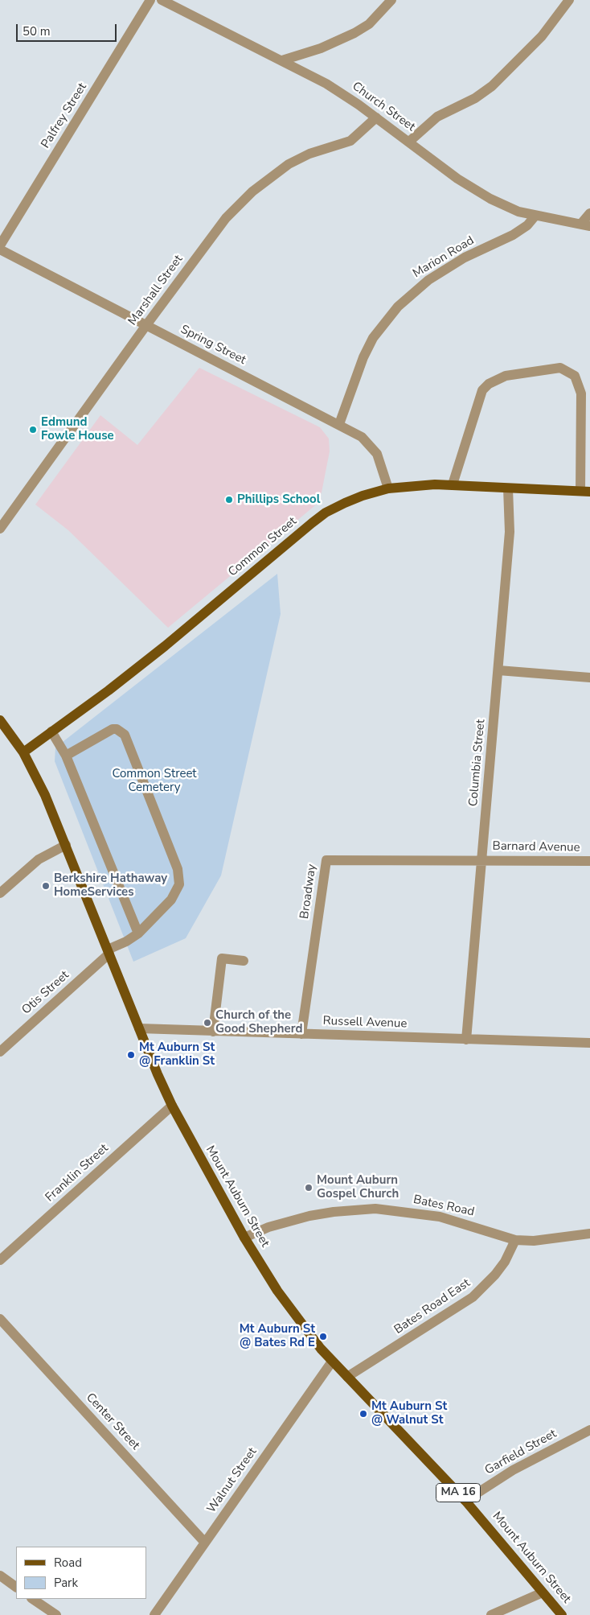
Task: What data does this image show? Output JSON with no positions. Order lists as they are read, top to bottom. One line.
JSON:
{"streets":{"main road":["Common Street","Mount Auburn Street","MA 16"],"street":["Church Street","Palfrey Street","Marion Road","Marshall Street","Spring Street","Columbia Street","Barnard Avenue","Broadway","Otis Street","Russell Avenue","Franklin Street","Bates Road","Bates Road East","Center Street","Garfield Street","Walnut Street"]},"crossings":[["Church Street","Marion Road"],["Church Street","Marshall Street"],["Marion Road","Spring Street"],["Marshall Street","Spring Street"],["Spring Street","Common Street"],["Common Street","Columbia Street"],["Common Street","Mount Auburn Street"],["Columbia Street","Barnard Avenue"],["Columbia Street","Broadway"],["Columbia Street","Russell Avenue"],["Barnard Avenue","Broadway"],["Broadway","Russell Avenue"],["Otis Street","Mount Auburn Street"],["Russell Avenue","Mount Auburn Street"],["Franklin Street","Mount Auburn Street"],["Mount Auburn Street","Bates Road"],["Mount Auburn Street","Bates Road East"],["Mount Auburn Street","Garfield Street"],["Mount Auburn Street","Walnut Street"],["Bates Road","Bates Road East"],["Center Street","Walnut Street"]],"parks":["Common Street Cemetery"],"places":["Edmund Fowle House","Phillips School","Berkshire Hathaway HomeServices","Church of the Good Shepherd","Mt Auburn St @ Franklin St","Mount Auburn Gospel Church","Mt Auburn St @ Bates Rd E","Mt Auburn St @ Walnut St"],"legend":["Road","Park"],"scale_bar":"50 m"}
